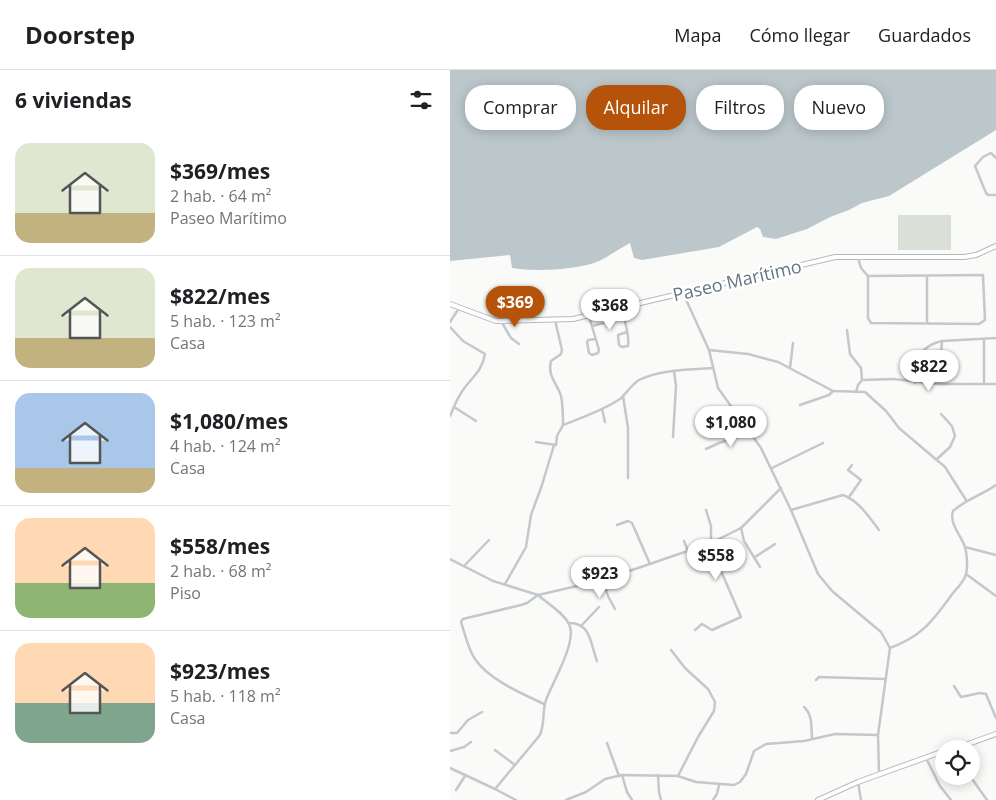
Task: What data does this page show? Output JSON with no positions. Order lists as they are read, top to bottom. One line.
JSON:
{"streets":{"main road":["Paseo Marítimo"]},"page":{"header":"Doorstep","nav":["Mapa","Cómo llegar","Guardados"],"heading":"6 viviendas","chip":["Comprar","Alquilar","Filtros","Nuevo"],"list":[{"name":"$369/mes","note":"2 hab. · 64 m² · Paseo Marítimo"},{"name":"$822/mes","note":"5 hab. · 123 m² · Casa"},{"name":"$1,080/mes","note":"4 hab. · 124 m² · Casa"},{"name":"$558/mes","note":"2 hab. · 68 m² · Piso"},{"name":"$923/mes","note":"5 hab. · 118 m² · Casa"}],"price":["$369","$368","$822","$1,080","$558","$923"]}}
